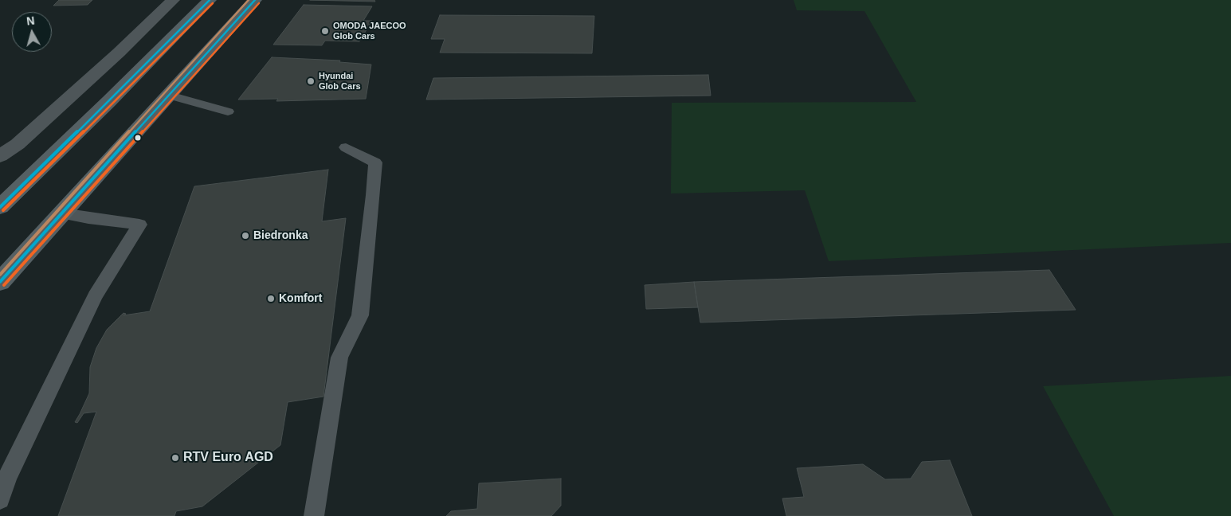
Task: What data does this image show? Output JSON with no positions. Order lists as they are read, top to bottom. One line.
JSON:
{"places":["OMODA JAECOO Glob Cars","Hyundai Glob Cars","Biedronka","Komfort","RTV Euro AGD"],"north":"top"}
